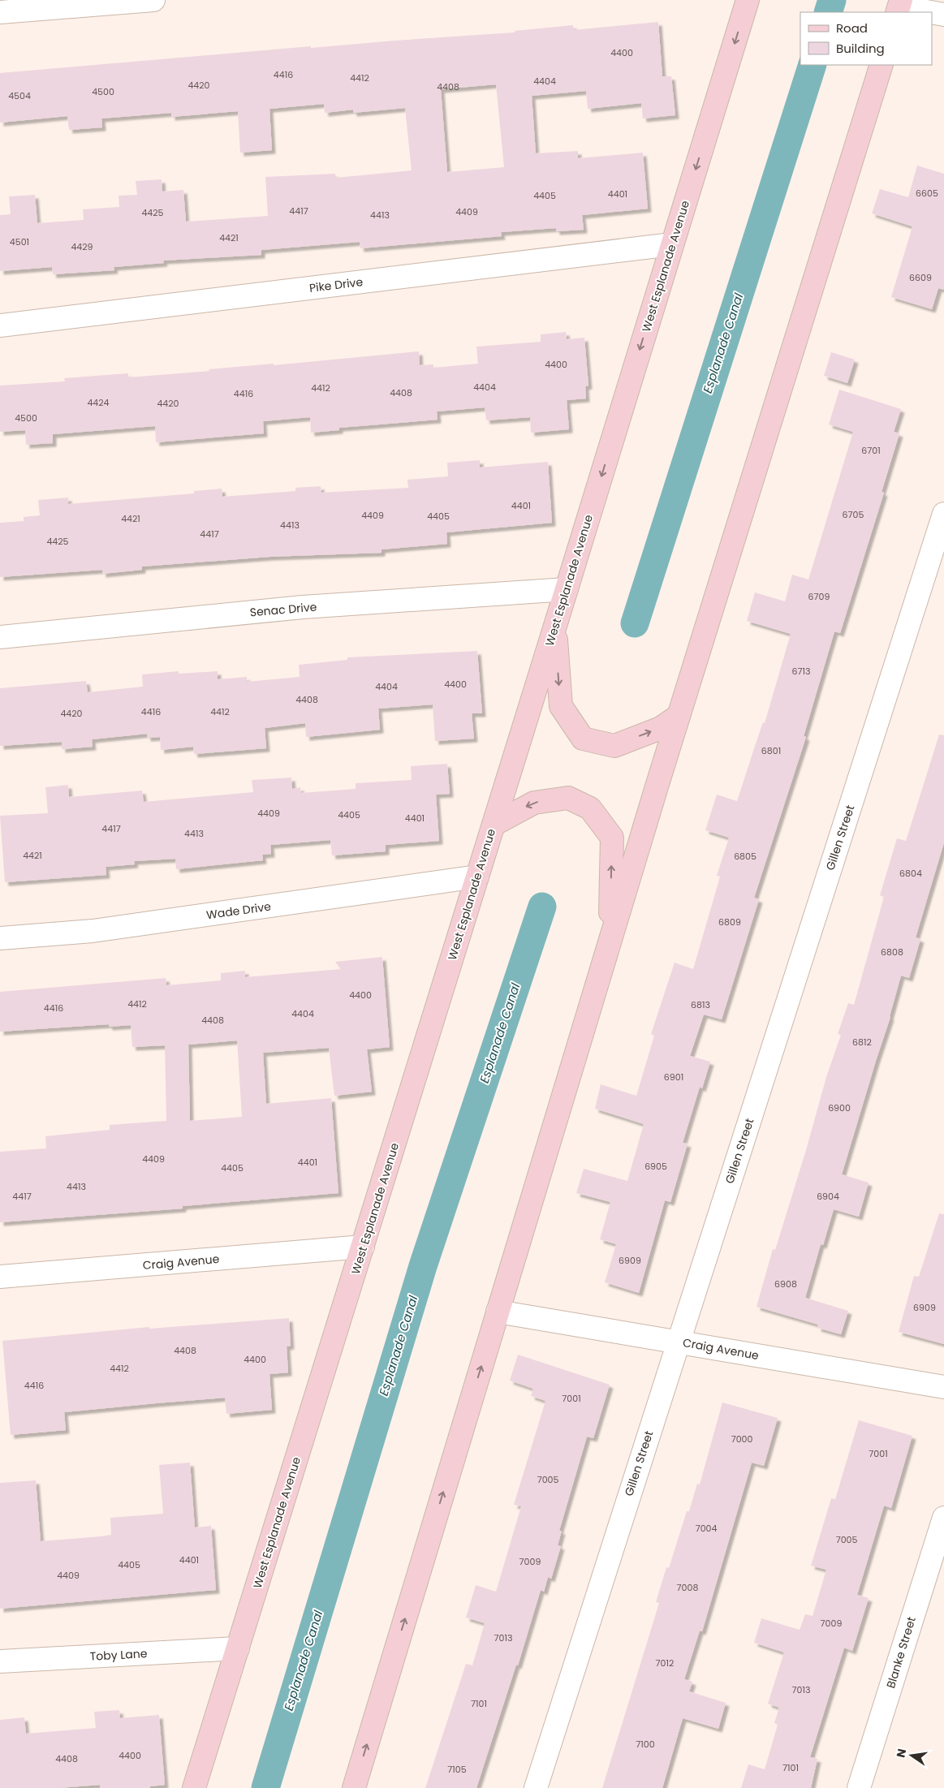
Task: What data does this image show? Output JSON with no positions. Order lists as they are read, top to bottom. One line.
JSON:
{"streets":{"main road":["West Esplanade Avenue"],"street":["Pike Drive","Senac Drive","Gillen Street","Wade Drive","Craig Avenue","Blanke Street","Toby Lane"]},"crossings":[["West Esplanade Avenue","Pike Drive"],["West Esplanade Avenue","Senac Drive"],["West Esplanade Avenue","Wade Drive"],["West Esplanade Avenue","Craig Avenue"],["West Esplanade Avenue","Toby Lane"],["Gillen Street","Craig Avenue"]],"water":["Esplanade Canal"],"house_numbers":["4400","4416","4412","4404","4420","4408","4500","4504","6605","4401","4405","4417","4409","4425","4413","4421","4501","4429","6609","4400","4404","4412","4408","4416","4424","4420","4500","6701","4401","6705","4409","4405","4421","4413","4417","4425","6709","6713","4400","4404","4408","4416","4412","4420","6801","4409","4405","4401","4417","4413","4421","6805","6804","6809","6808","4400","4412","6813","4416","4404","4408","6812","6901","6900","4409","4401","6905","4405","4413","4417","6904","6909","6908","6909","4408","4400","4412","4416","7001","7000","7001","7005","7004","7005","4401","7009","4405","4409","7008","7009","7013","7012","7013","7101","7100","4400","4408","7101","7105"],"legend":["Road","Building"],"north":"left"}
